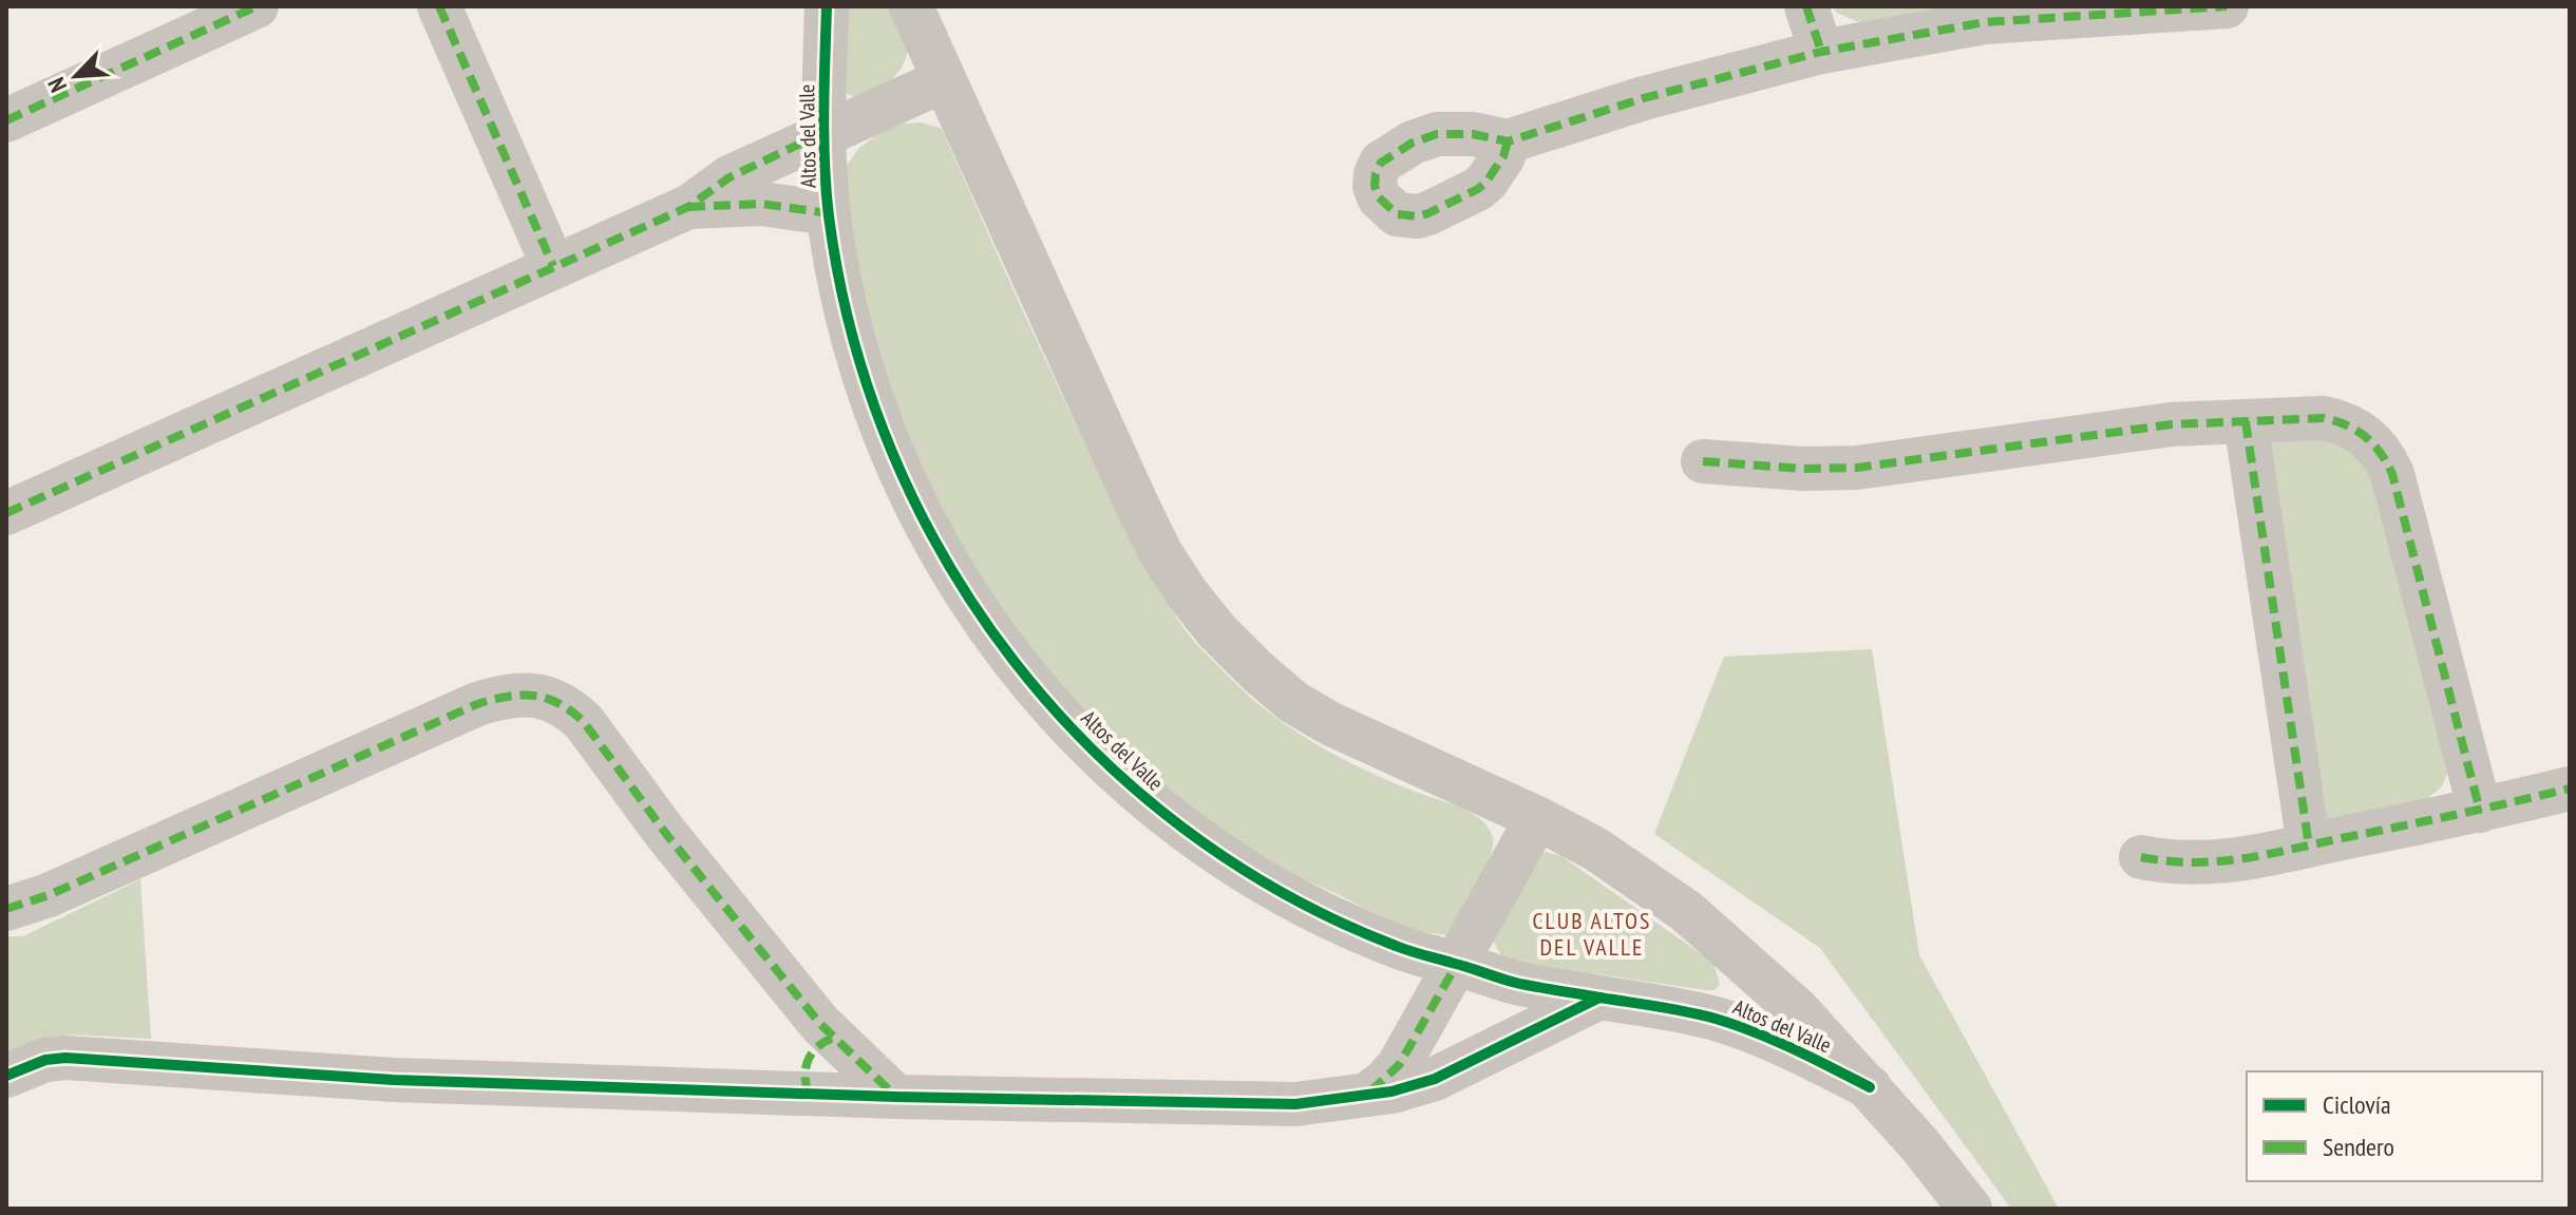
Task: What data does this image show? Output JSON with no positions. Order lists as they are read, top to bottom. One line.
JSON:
{"streets":{"street":["Altos del Valle"]},"districts":["CLUB ALTOS DEL VALLE"],"legend":["Ciclovía","Sendero"],"north":"bottom left"}
